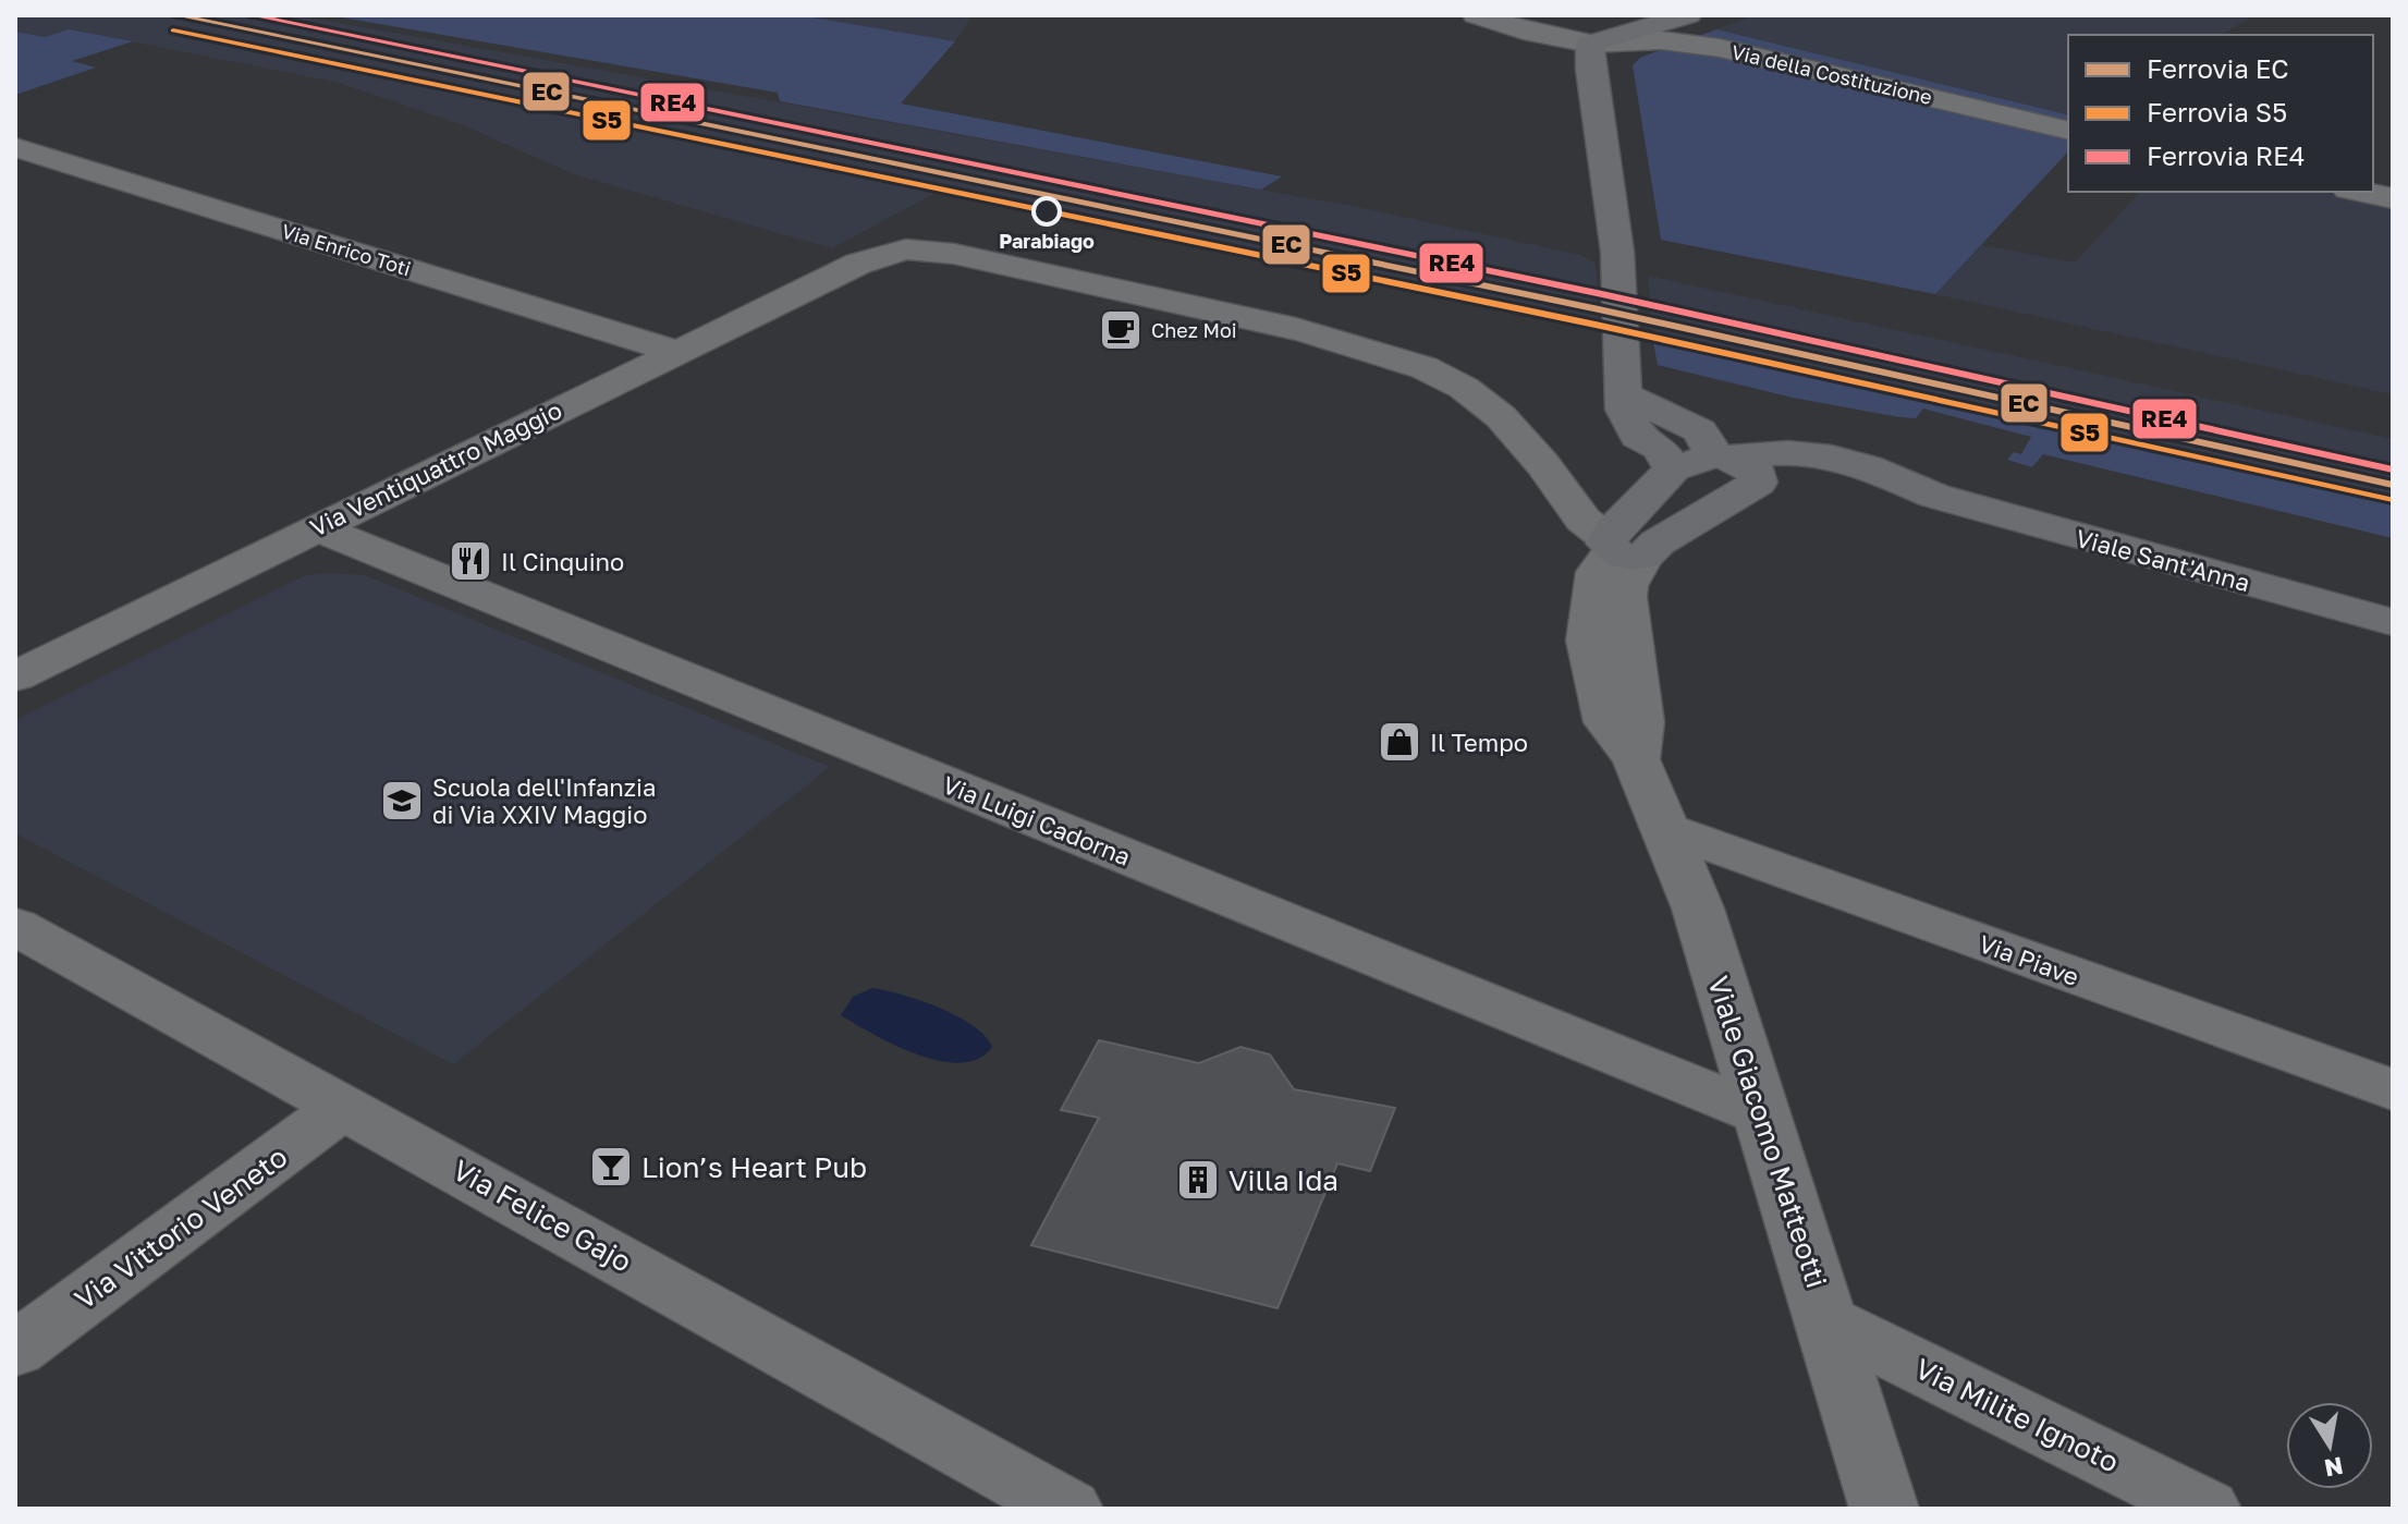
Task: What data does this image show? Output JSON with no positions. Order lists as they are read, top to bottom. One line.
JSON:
{"streets":{"street":["Via della Costituzione","Via Enrico Toti","Via Ventiquattro Maggio","Viale Sant'Anna","Via Luigi Cadorna","Via Piave","Viale Giacomo Matteotti","Via Felice Gajo","Via Vittorio Veneto","Via Milite Ignoto"]},"crossings":[["Via Enrico Toti","Via Ventiquattro Maggio"],["Via Ventiquattro Maggio","Via Luigi Cadorna"],["Via Ventiquattro Maggio","Viale Giacomo Matteotti"],["Viale Sant'Anna","Viale Giacomo Matteotti"],["Via Luigi Cadorna","Viale Giacomo Matteotti"],["Via Piave","Viale Giacomo Matteotti"],["Viale Giacomo Matteotti","Via Milite Ignoto"],["Via Felice Gajo","Via Vittorio Veneto"]],"places":{"other":["Parabiago"],"cafe":["Chez Moi"],"restaurant":["Il Cinquino"],"shop":["Il Tempo"],"school or university":["Scuola dell'Infanzia di Via XXIV Maggio"],"bar":["Lion’s Heart Pub"],"building":["Villa Ida"]},"lines":["rail line EC","rail line RE4","rail line S5"],"legend":["Ferrovia EC","Ferrovia S5","Ferrovia RE4"],"north":"bottom"}
